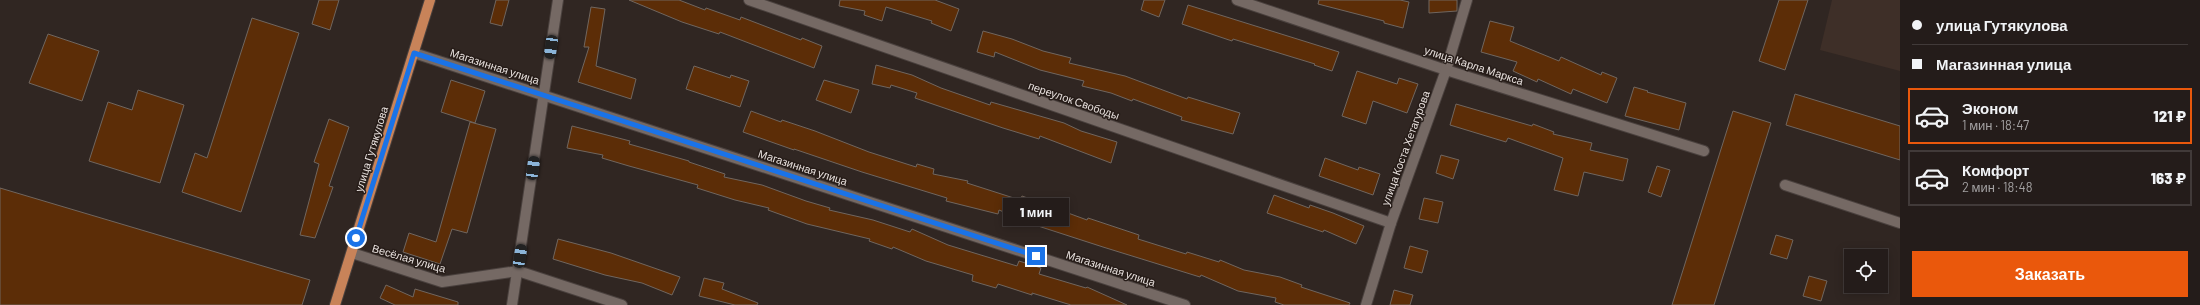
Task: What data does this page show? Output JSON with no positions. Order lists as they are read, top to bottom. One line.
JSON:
{"streets":{"main road":["улица Гутякулова"],"street":["улица Карла Маркса","Магазинная улица","переулок Свободы","улица Коста Хетагурова","Весёлая улица"]},"crossings":[["улица Карла Маркса","улица Коста Хетагурова"],["Магазинная улица","улица Гутякулова"],["переулок Свободы","улица Коста Хетагурова"],["улица Гутякулова","Весёлая улица"]],"page":{"banner":["улица Гутякулова","Магазинная улица"],"list":[{"name":"Эконом","note":"1 мин · 18:47","value":"121 ₽"},{"name":"Комфорт","note":"2 мин · 18:48","value":"163 ₽"}],"bubble":"1 мин","buttons":"Заказать"}}
